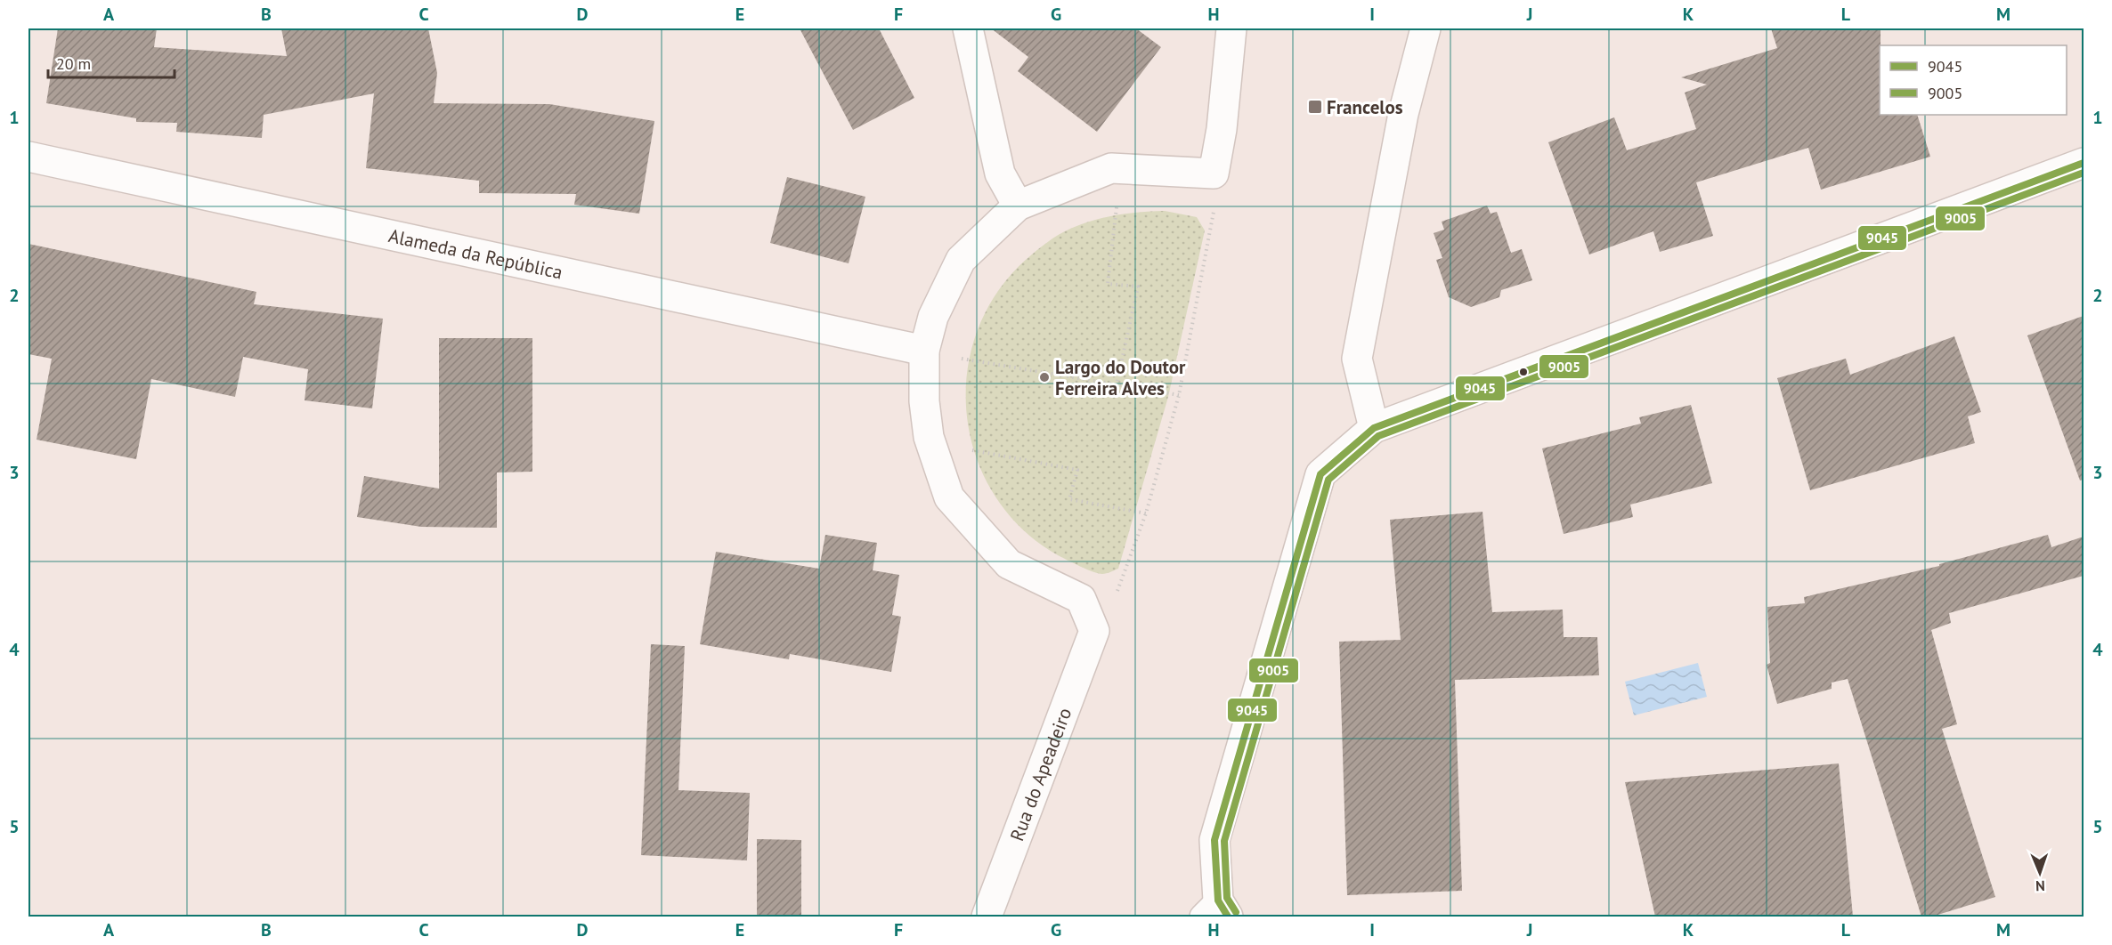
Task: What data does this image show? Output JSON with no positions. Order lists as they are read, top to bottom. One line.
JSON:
{"streets":{"street":["Alameda da República","Rua do Apeadeiro"]},"places":{"transit":["Francelos"],"other":["Largo do Doutor Ferreira Alves"]},"lines":["transit line 9045","transit line 9005"],"legend":["9045","9005"],"scale_bar":"20 m","north":"bottom","grid":{"columns":["A","B","C","D","E","F","G","H","I","J","K","L","M"],"rows":["1","2","3","4","5"]}}
